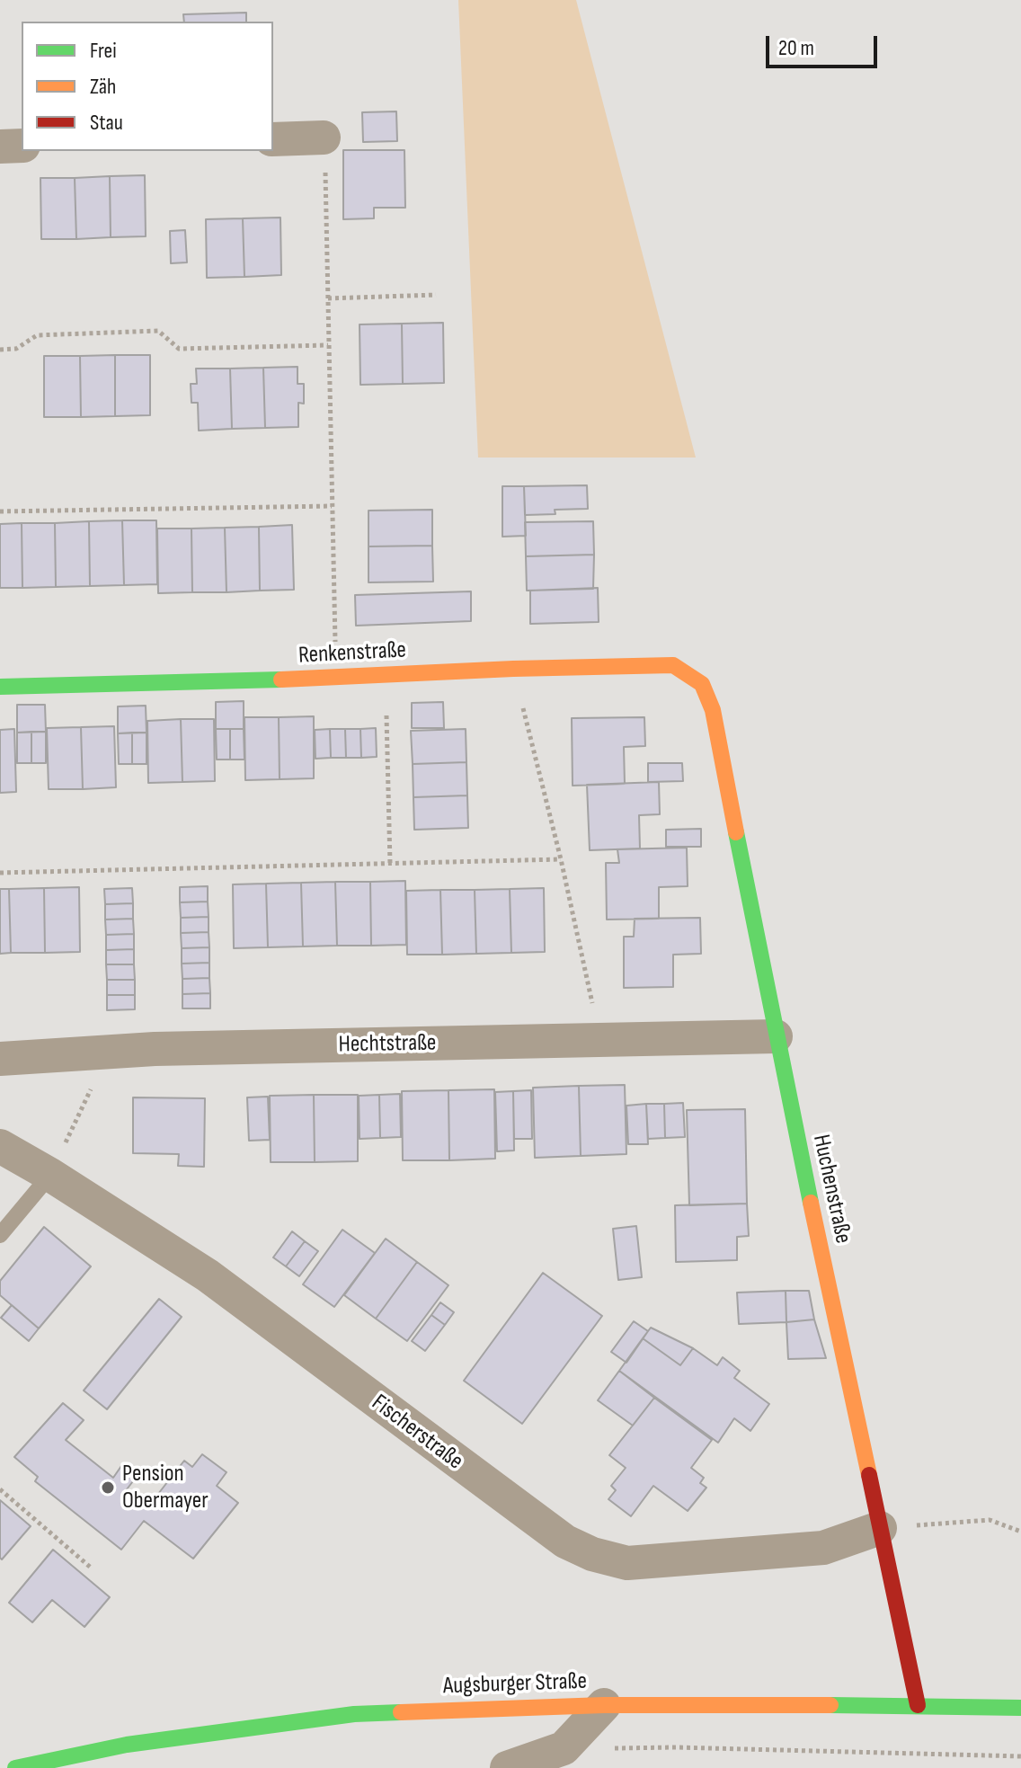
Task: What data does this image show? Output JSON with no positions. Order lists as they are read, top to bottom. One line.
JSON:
{"streets":{"street":["Renkenstraße","Hechtstraße","Huchenstraße","Fischerstraße","Augsburger Straße"]},"crossings":[["Renkenstraße","Huchenstraße"],["Hechtstraße","Huchenstraße"],["Huchenstraße","Fischerstraße"],["Huchenstraße","Augsburger Straße"]],"places":["Pension Obermayer"],"legend":["Frei","Zäh","Stau"],"scale_bar":"20 m"}
